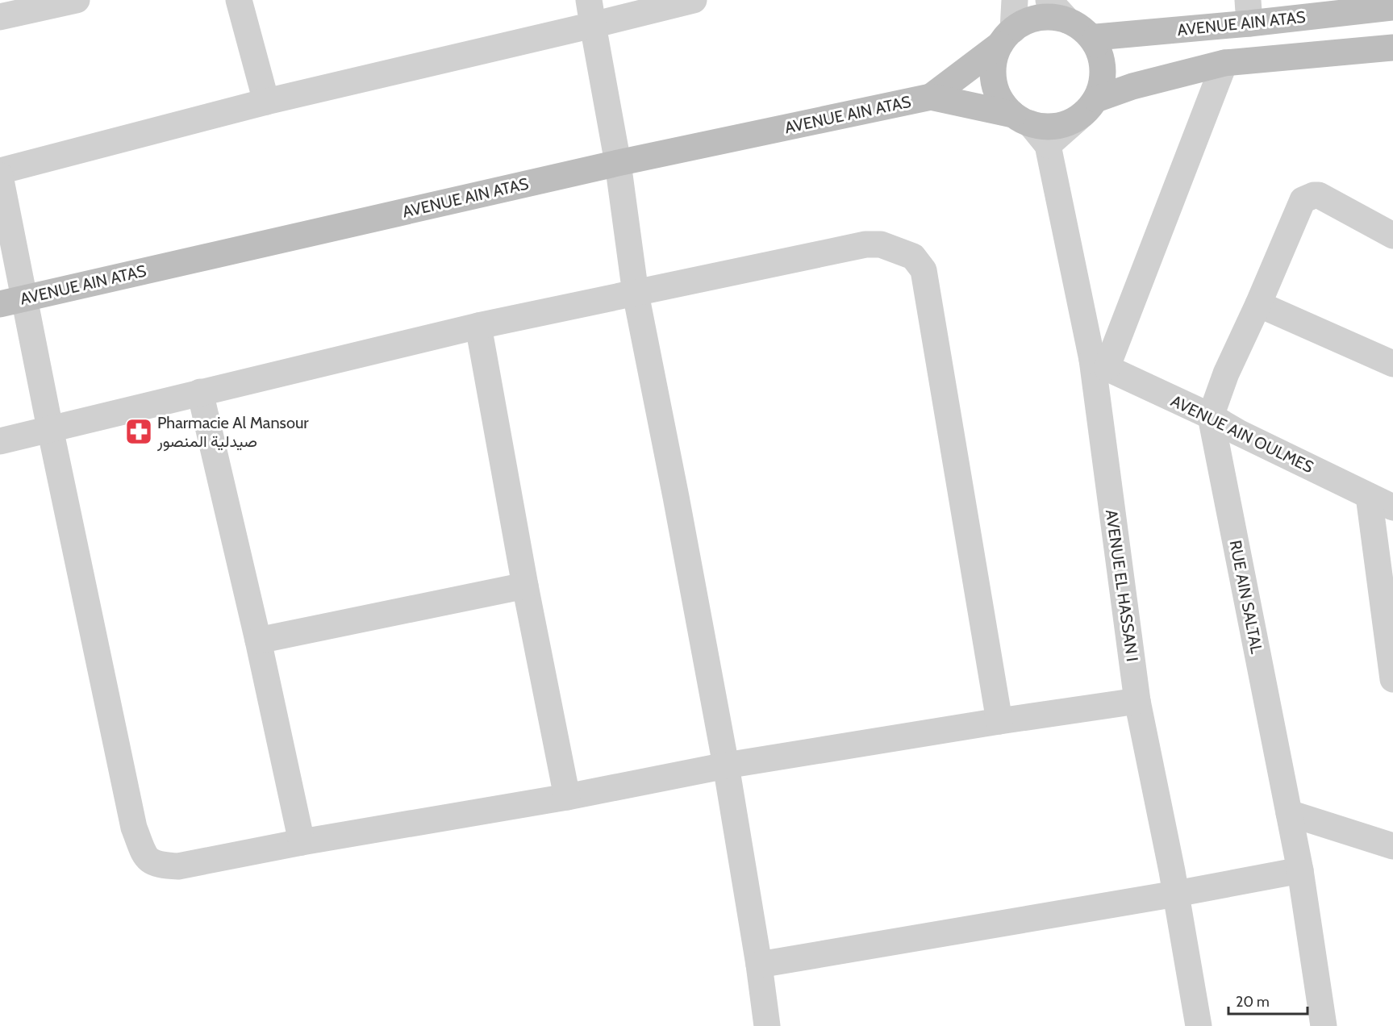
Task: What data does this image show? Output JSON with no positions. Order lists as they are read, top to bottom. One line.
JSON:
{"streets":{"street":["AVENUE AIN ATAS","AVENUE AIN OULMES","AVENUE EL HASSAN I","RUE AIN SALTAL"]},"crossings":[["AVENUE AIN OULMES","AVENUE EL HASSAN I"],["AVENUE AIN OULMES","RUE AIN SALTAL"]],"places":{"pharmacy":["Pharmacie Al Mansour صيدلية المنصور"]},"scale_bar":"20 m"}
